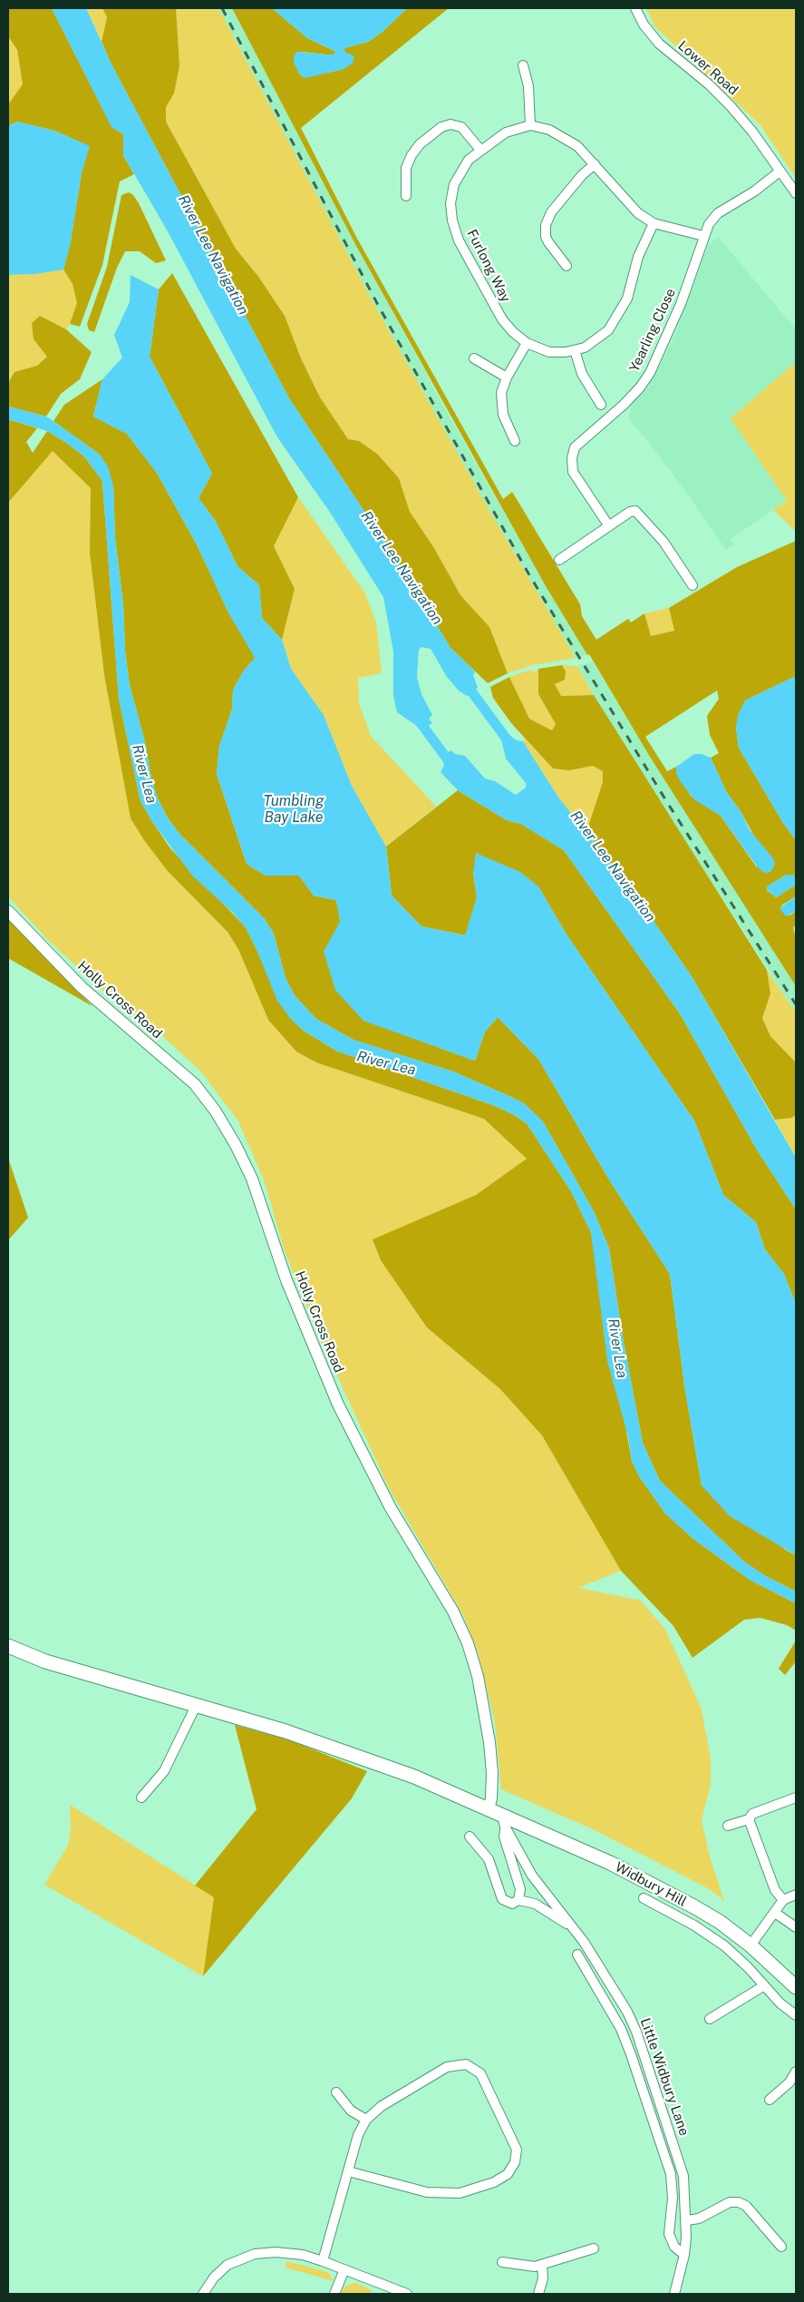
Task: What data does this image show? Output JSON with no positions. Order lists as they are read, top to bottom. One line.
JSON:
{"streets":{"main road":["Widbury Hill"],"street":["Lower Road","Furlong Way","Yearling Close","Holly Cross Road","Little Widbury Lane"]},"crossings":[["Furlong Way","Yearling Close"],["Holly Cross Road","Widbury Hill"],["Widbury Hill","Little Widbury Lane"]],"water":["River Lee Navigation","River Lea","Tumbling Bay Lake"]}
